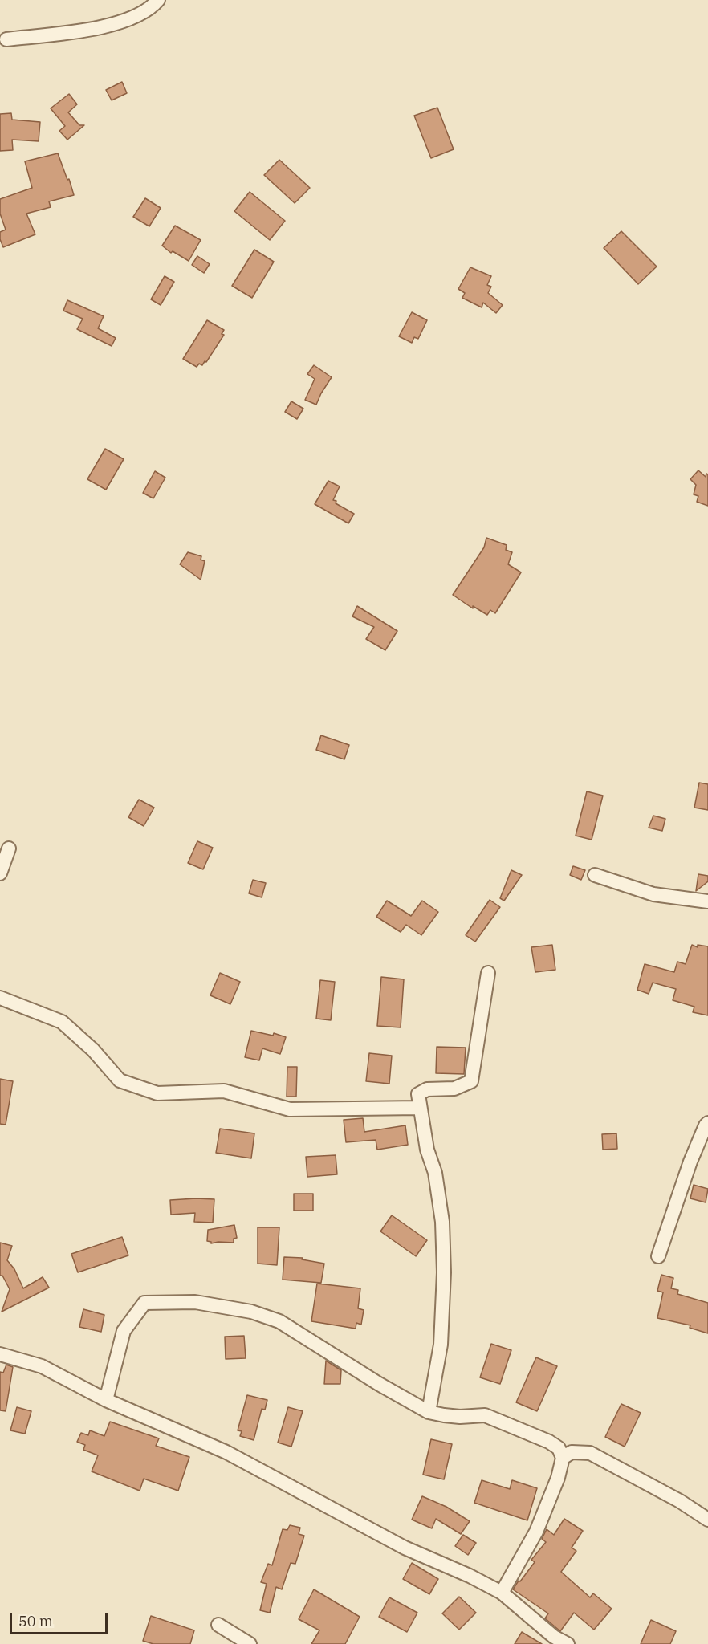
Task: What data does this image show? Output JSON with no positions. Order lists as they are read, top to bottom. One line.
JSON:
{"scale_bar":"50 m"}
